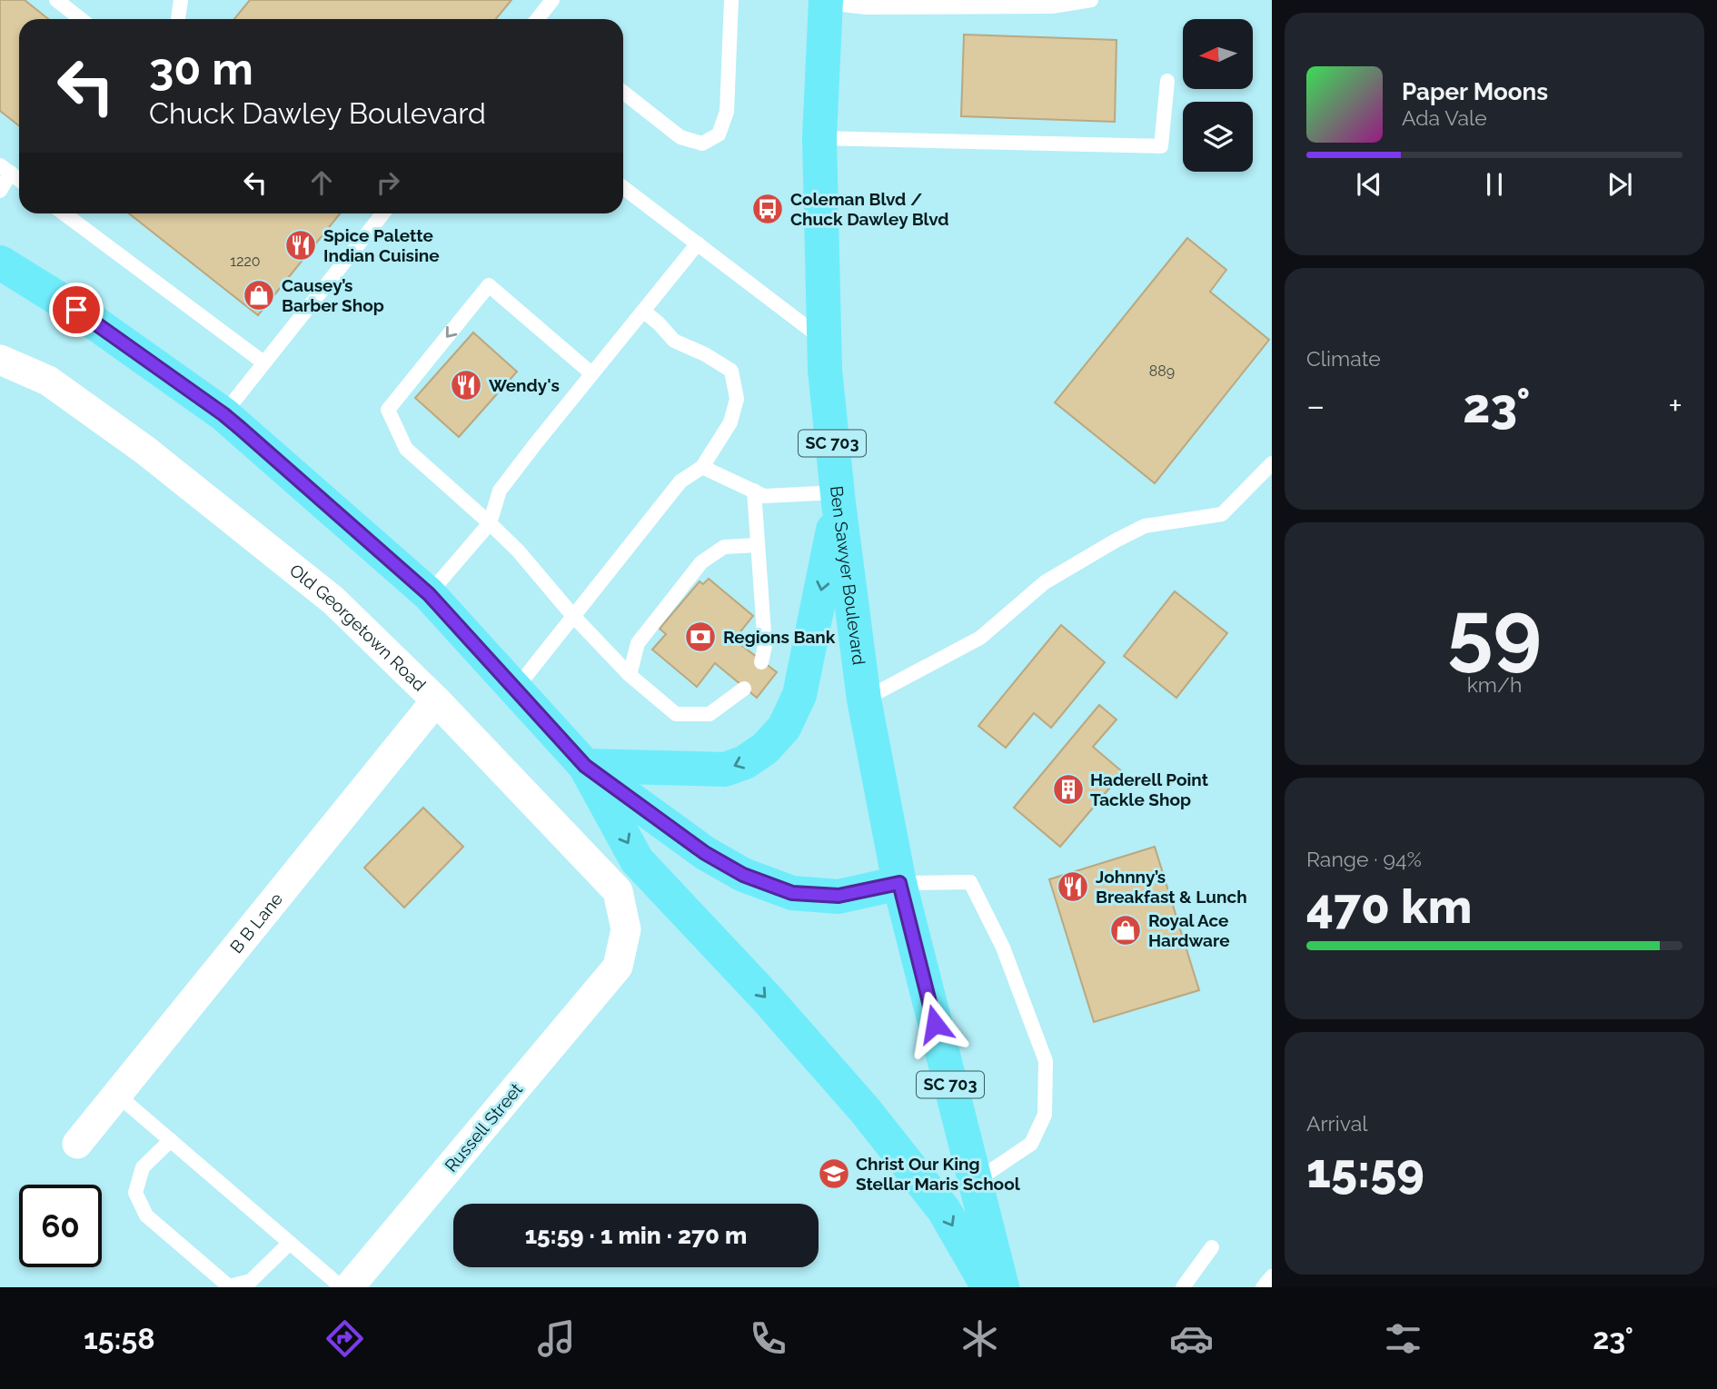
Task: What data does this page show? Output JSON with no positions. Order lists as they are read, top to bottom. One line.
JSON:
{"streets":{"main road":["SC 703","Ben Sawyer Boulevard"],"street":["Old Georgetown Road","B B Lane","Russell Street"]},"crossings":[["SC 703","Ben Sawyer Boulevard"],["Old Georgetown Road","B B Lane"],["Old Georgetown Road","Russell Street"]],"places":{"bus stop":["Coleman Blvd / Chuck Dawley Blvd"],"restaurant":["Spice Palette Indian Cuisine","Wendy's","Johnny’s Breakfast & Lunch"],"shop":["Causey’s Barber Shop","Royal Ace Hardware"],"bank":["Regions Bank"],"building":["Haderell Point Tackle Shop"],"school or university":["Christ Our King Stellar Maris School"]},"house_numbers":["1220","889"],"north":"left","page":{"turn":["30 m","Chuck Dawley Boulevard"],"song":["Paper Moons","Ada Vale"],"tile":["Climate",["59","km/h"],["Range · 94%","470 km"],["Arrival","15:59"]],"heat":["−","23°","+"],"limit":"60","trip":"15:59 · 1 min · 270 m","tabs":["15:58","23°"]}}
